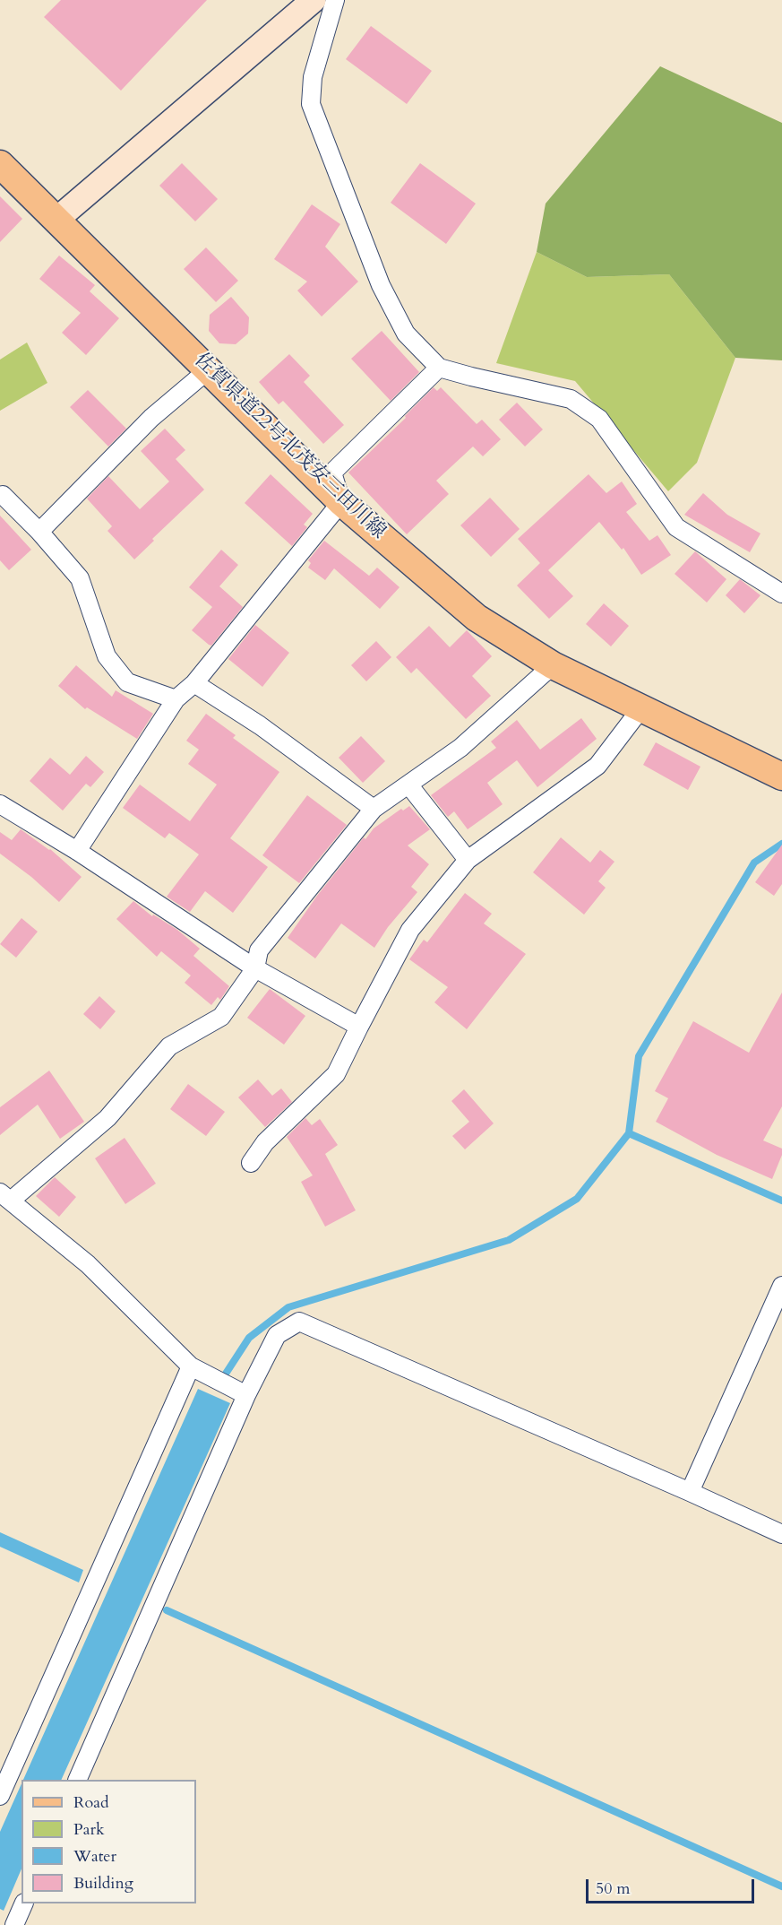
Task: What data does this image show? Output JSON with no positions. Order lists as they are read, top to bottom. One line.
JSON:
{"streets":{"main road":["佐賀県道22号北茂安三田川線"]},"legend":["Road","Park","Water","Building"],"scale_bar":"50 m"}
